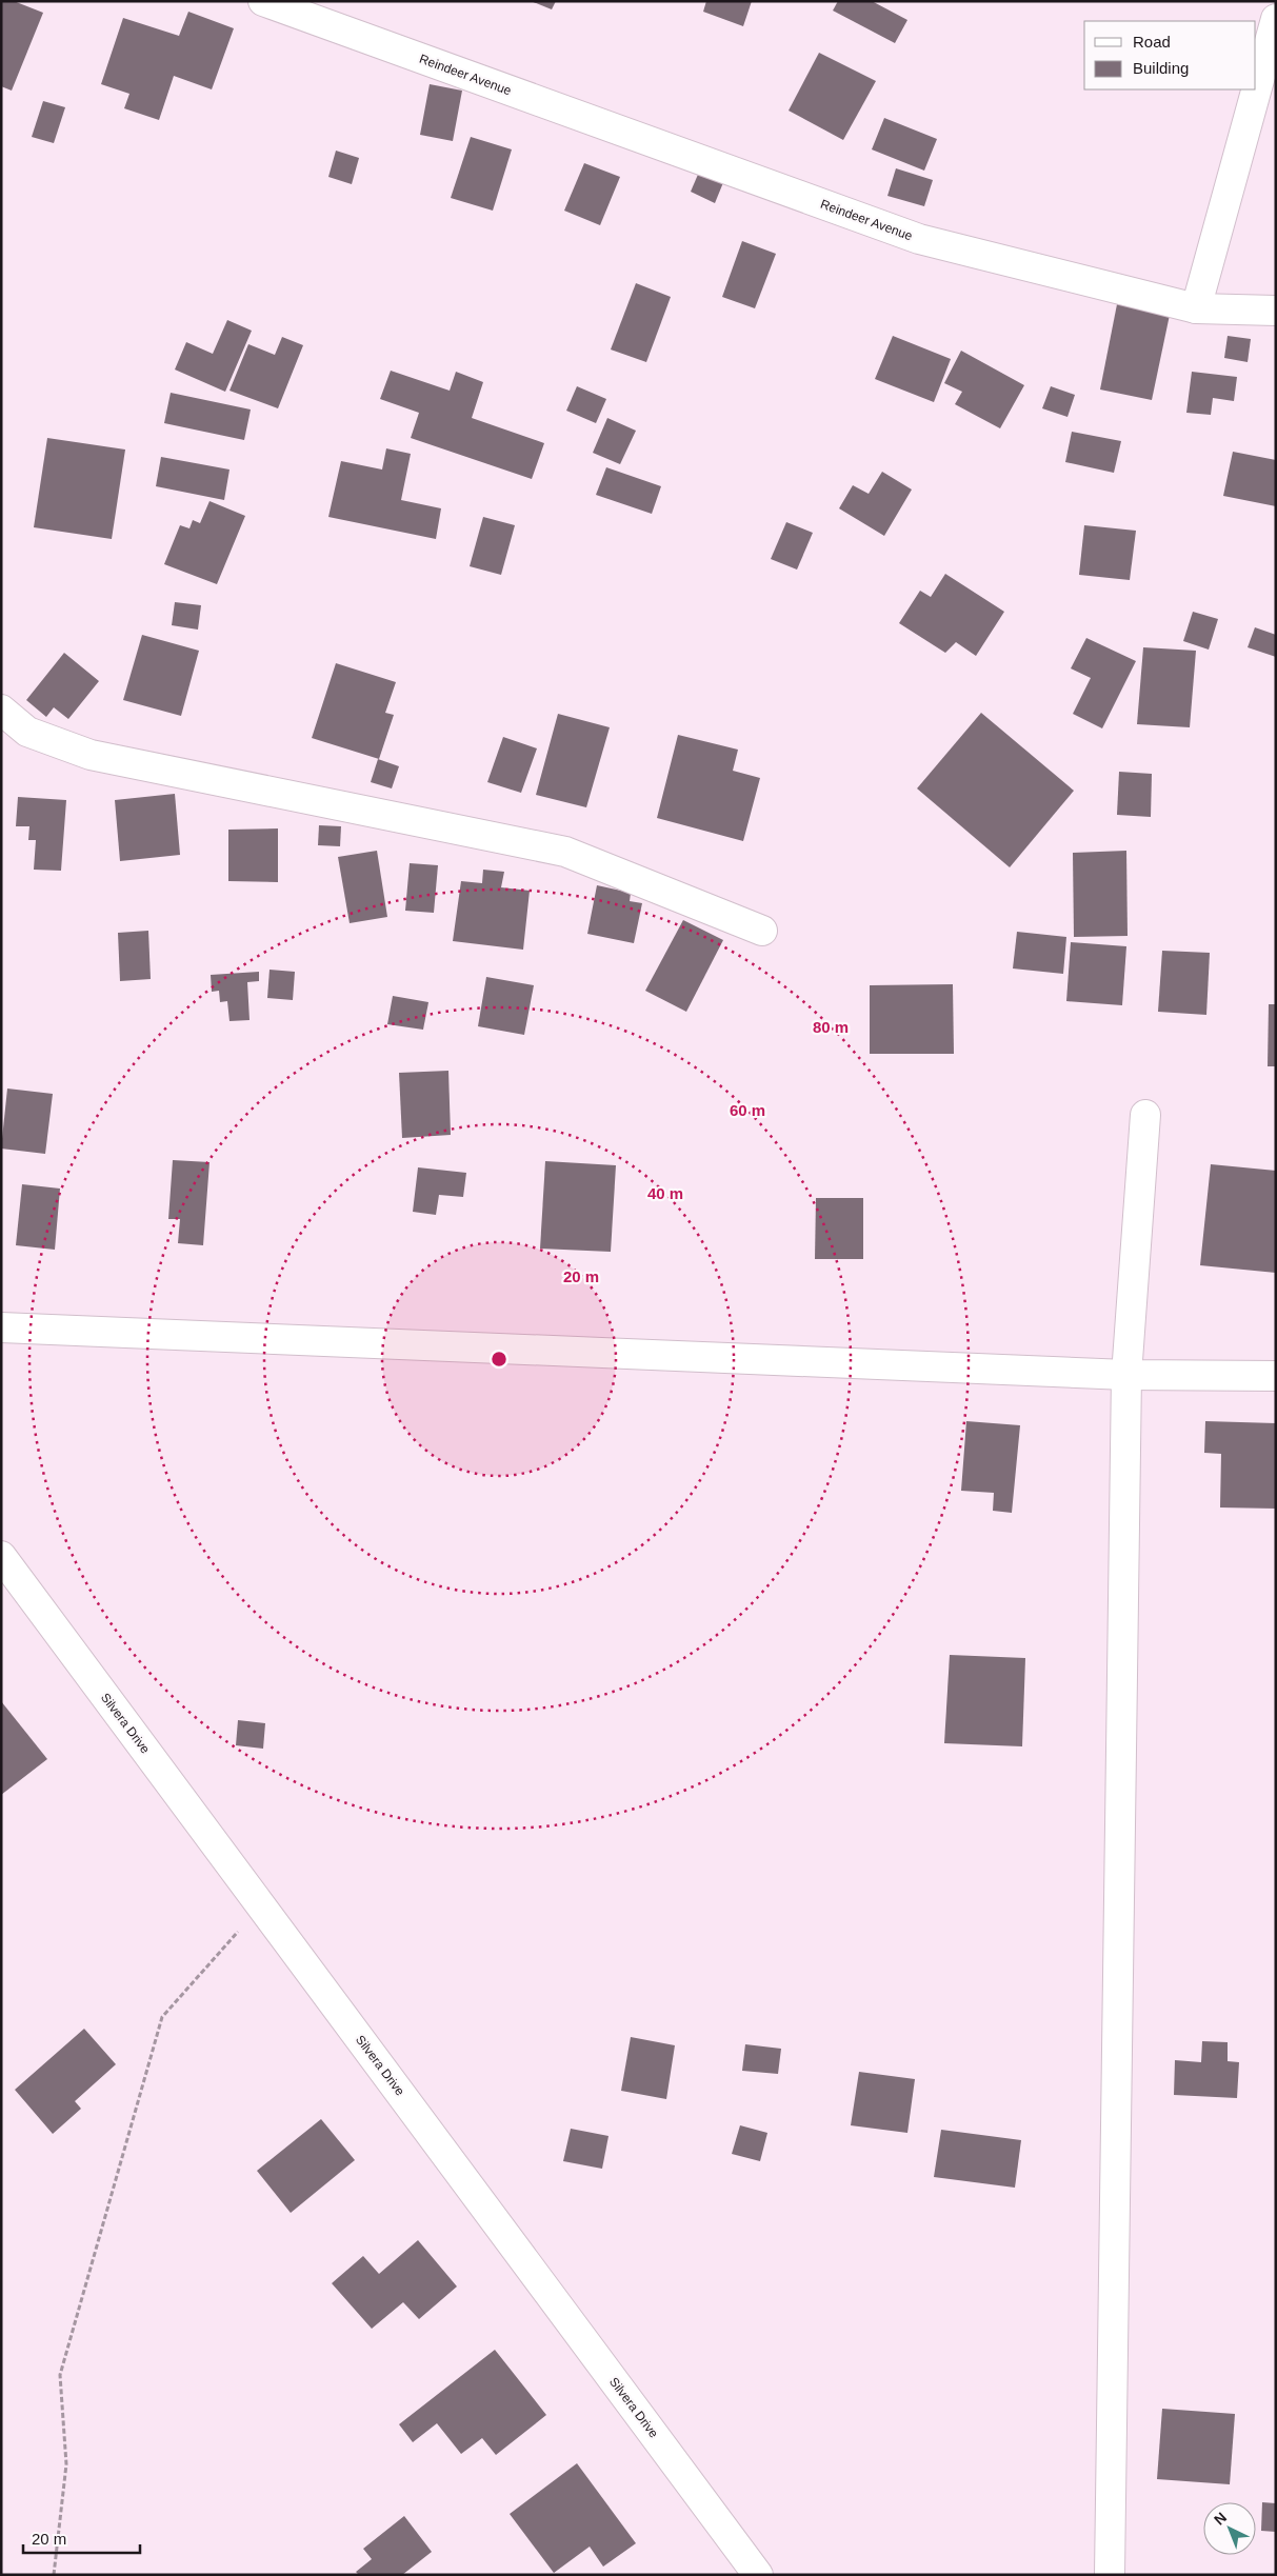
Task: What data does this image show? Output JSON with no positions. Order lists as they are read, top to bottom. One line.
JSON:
{"streets":{"street":["Reindeer Avenue","Silvera Drive"]},"legend":["Road","Building"],"scale_bar":"20 m","north":"top left","rings":["80 m","60 m","40 m","20 m"]}
